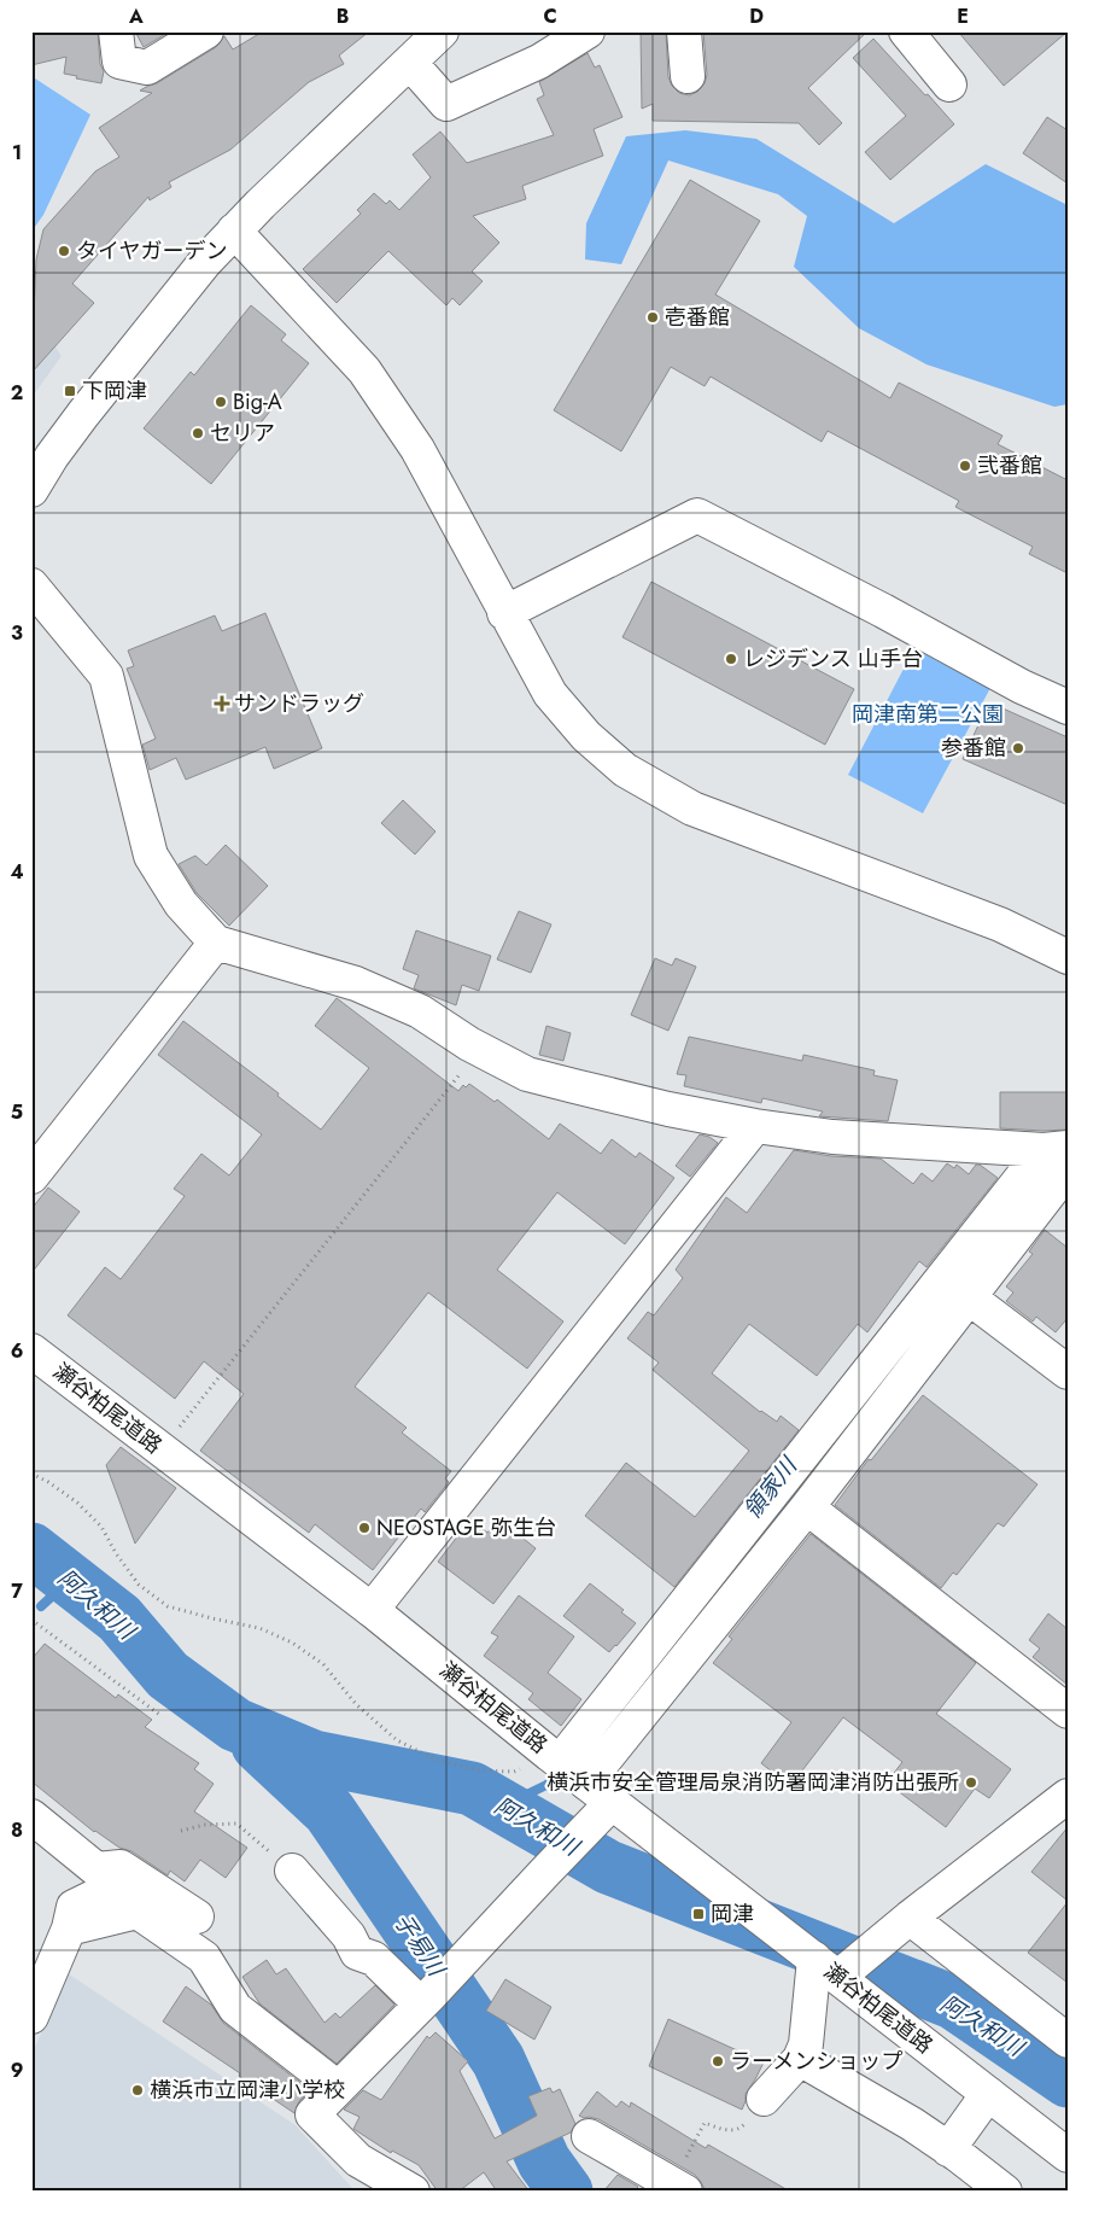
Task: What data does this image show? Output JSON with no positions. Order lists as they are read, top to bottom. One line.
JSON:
{"streets":{"street":["瀬谷柏尾道路"]},"water":["領家川","阿久和川","子易川"],"parks":["岡津南第二公園"],"places":{"other":["タイヤガーデン","壱番館","Big-A","セリア","弐番館","レジデンス 山手台","参番館","NEOSTAGE 弥生台","横浜市安全管理局泉消防署岡津消防出張所","ラーメンショップ","横浜市立岡津小学校"],"transit":["下岡津","岡津"],"health":["サンドラッグ"]},"grid":{"columns":["A","B","C","D","E"],"rows":["1","2","3","4","5","6","7","8","9"]}}
